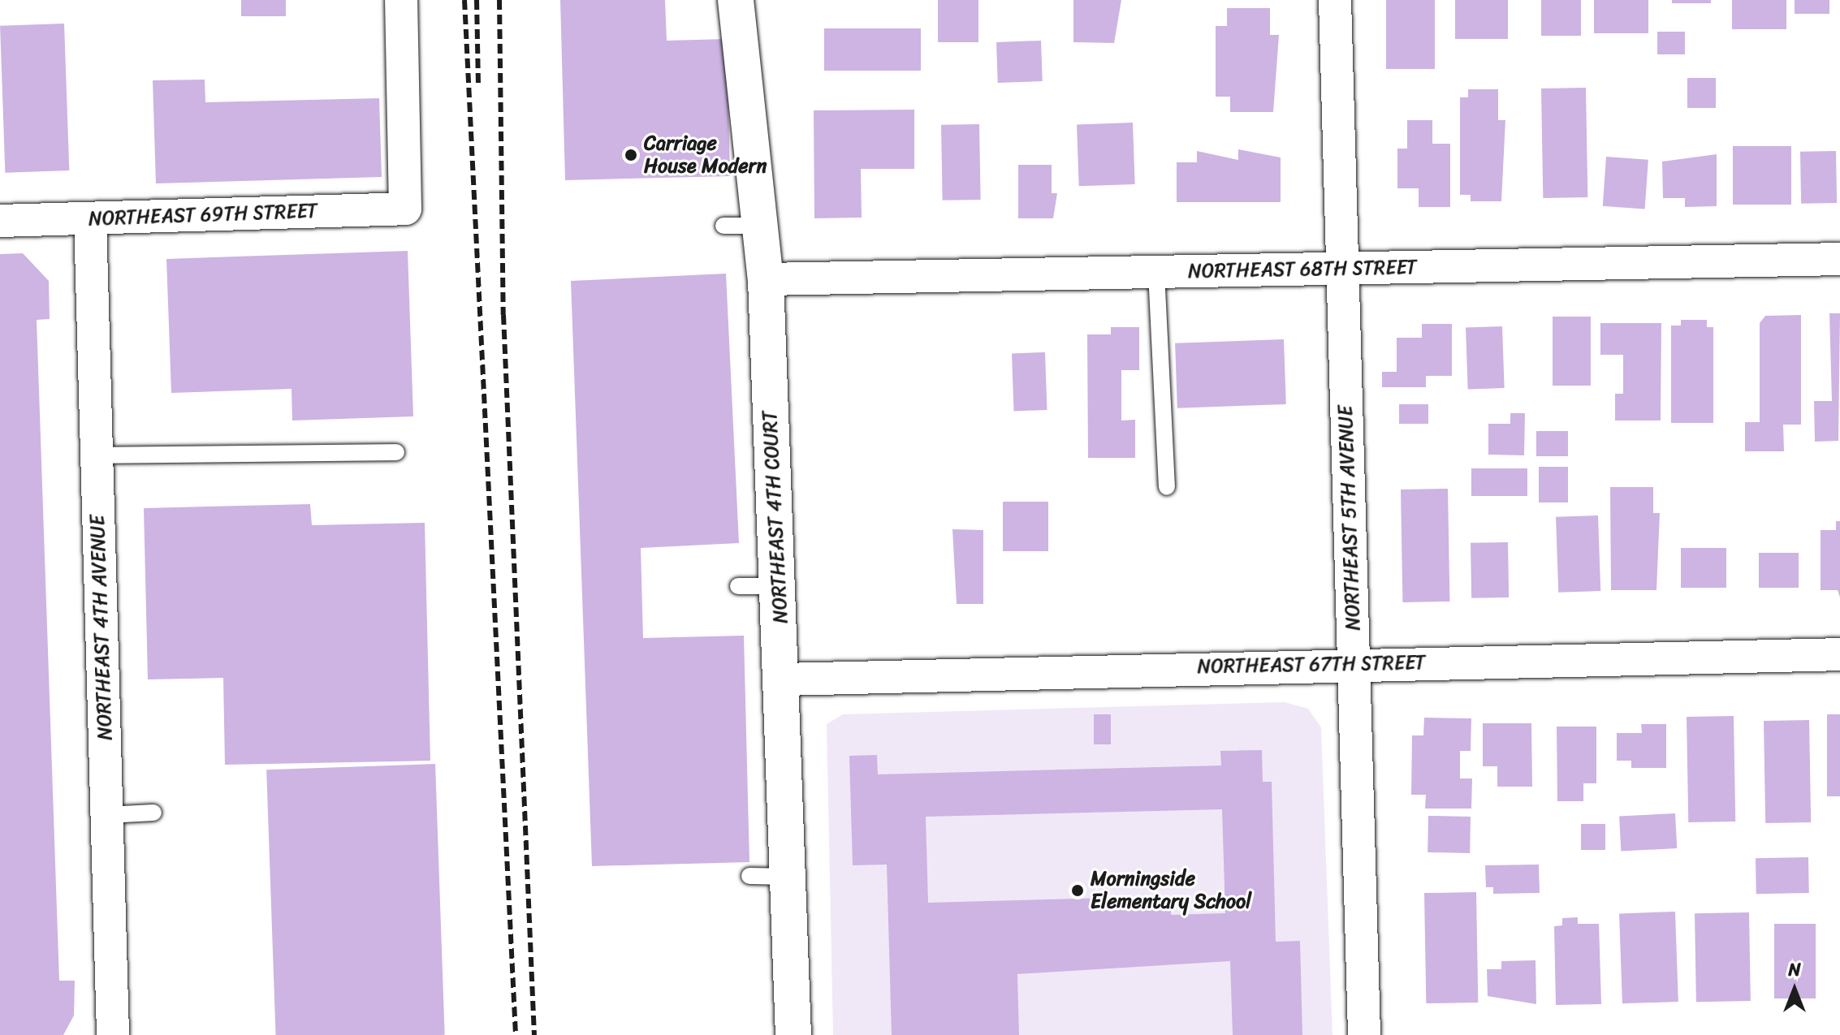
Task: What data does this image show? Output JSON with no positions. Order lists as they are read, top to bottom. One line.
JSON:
{"streets":{"street":["NORTHEAST 69TH STREET","NORTHEAST 68TH STREET","NORTHEAST 4TH COURT","NORTHEAST 5TH AVENUE","NORTHEAST 4TH AVENUE","NORTHEAST 67TH STREET"]},"crossings":[["NORTHEAST 69TH STREET","NORTHEAST 4TH AVENUE"],["NORTHEAST 68TH STREET","NORTHEAST 4TH COURT"],["NORTHEAST 68TH STREET","NORTHEAST 5TH AVENUE"],["NORTHEAST 4TH COURT","NORTHEAST 67TH STREET"],["NORTHEAST 5TH AVENUE","NORTHEAST 67TH STREET"]],"places":["Carriage House Modern","Morningside Elementary School"],"north":"top"}
